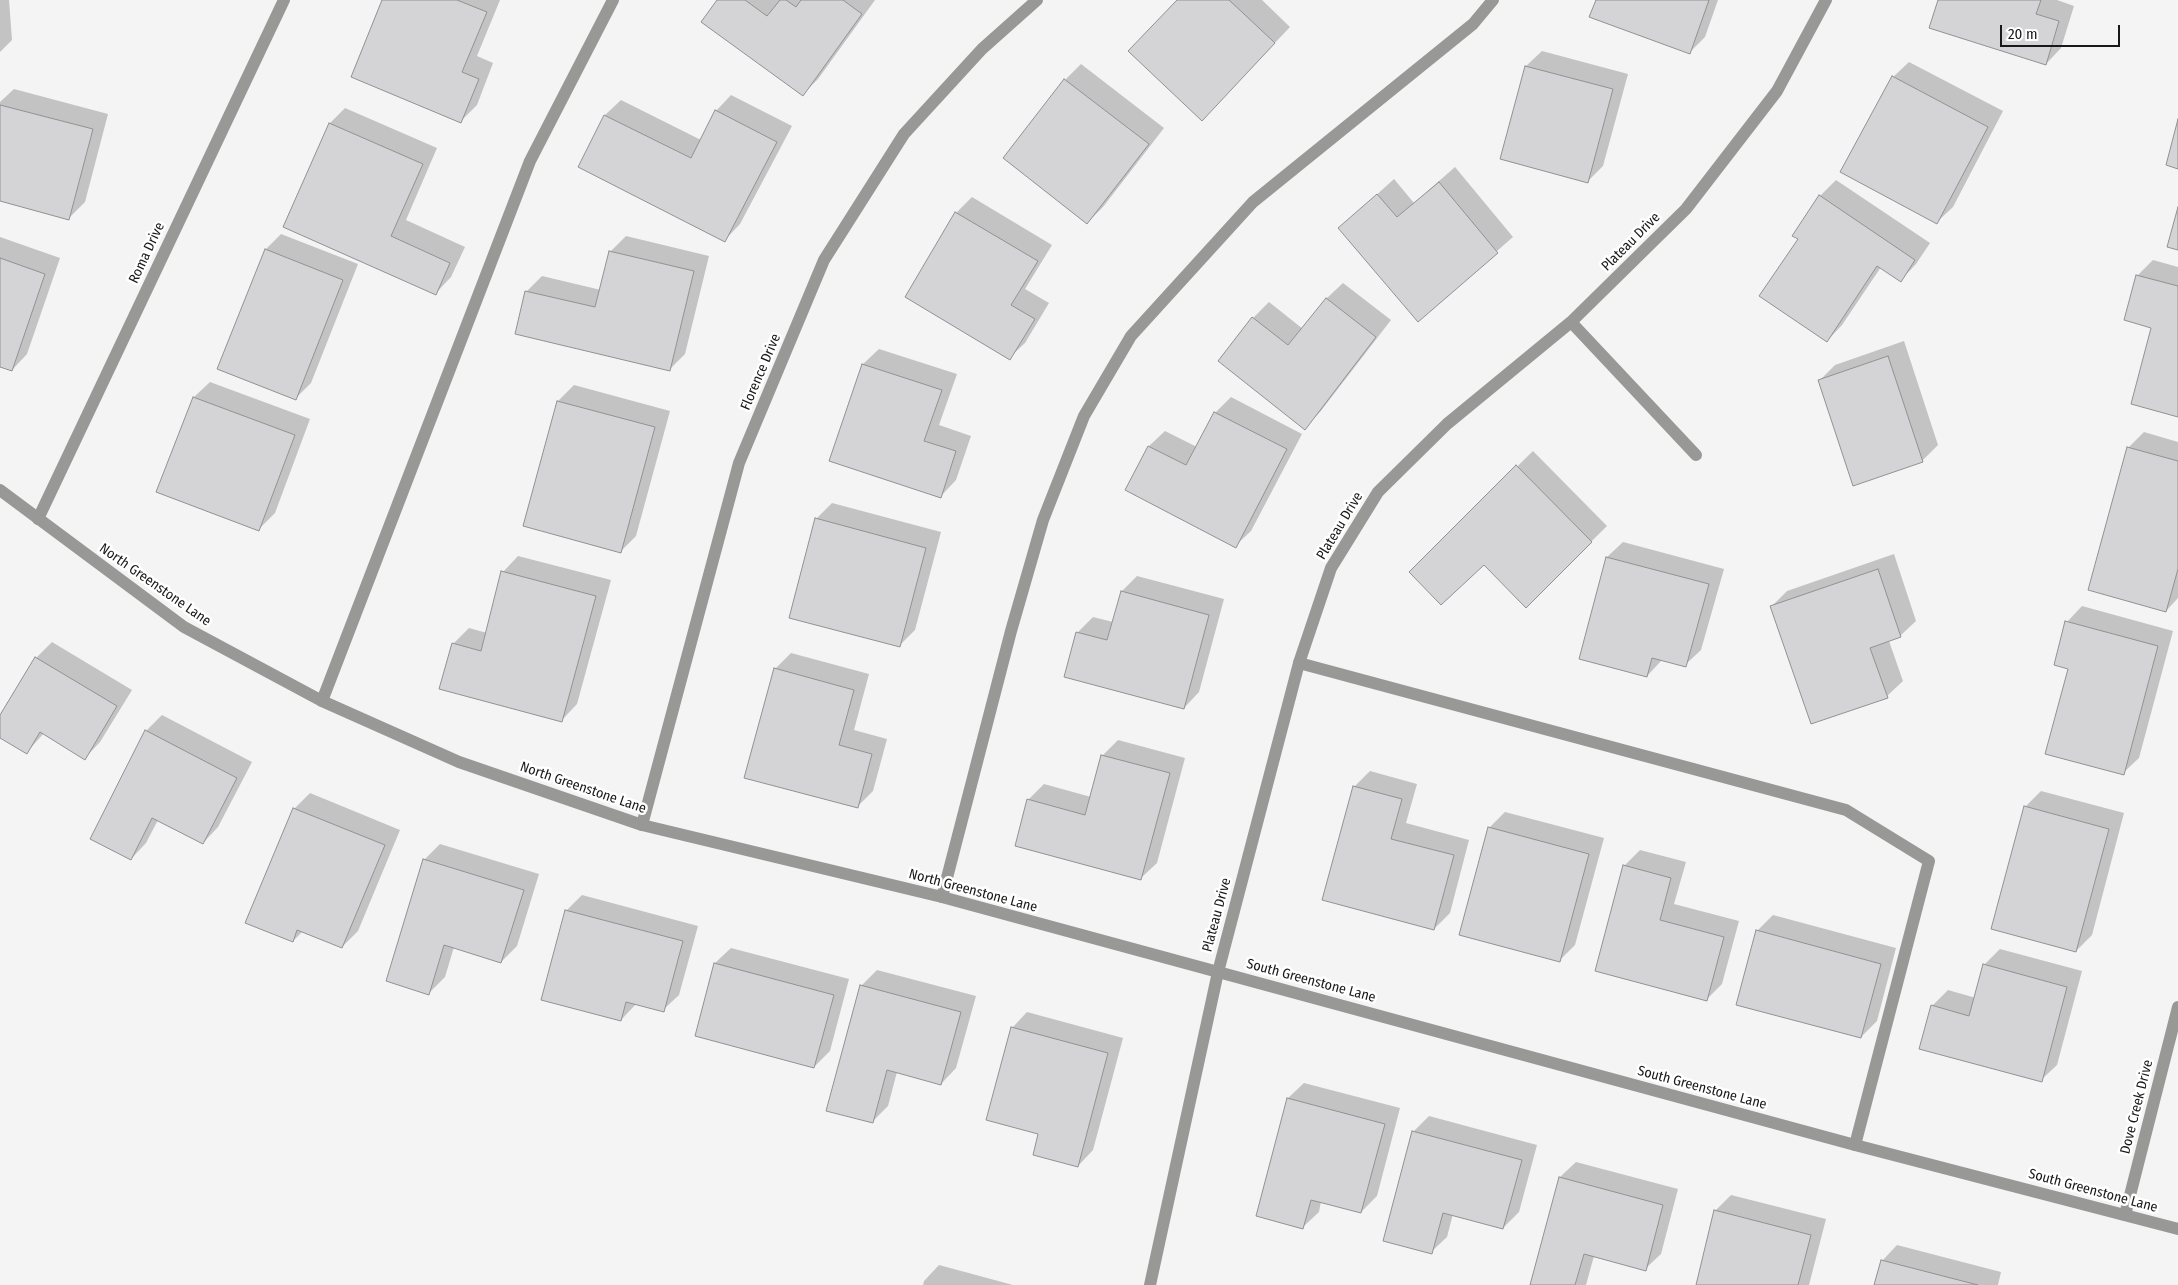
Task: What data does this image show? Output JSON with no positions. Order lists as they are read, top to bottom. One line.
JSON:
{"streets":{"street":["Plateau Drive","Roma Drive","Florence Drive","North Greenstone Lane","South Greenstone Lane","Dove Creek Drive"]},"crossings":[["Plateau Drive","North Greenstone Lane"],["Plateau Drive","South Greenstone Lane"],["Roma Drive","North Greenstone Lane"],["Florence Drive","North Greenstone Lane"],["North Greenstone Lane","South Greenstone Lane"],["South Greenstone Lane","Dove Creek Drive"]],"scale_bar":"20 m"}
